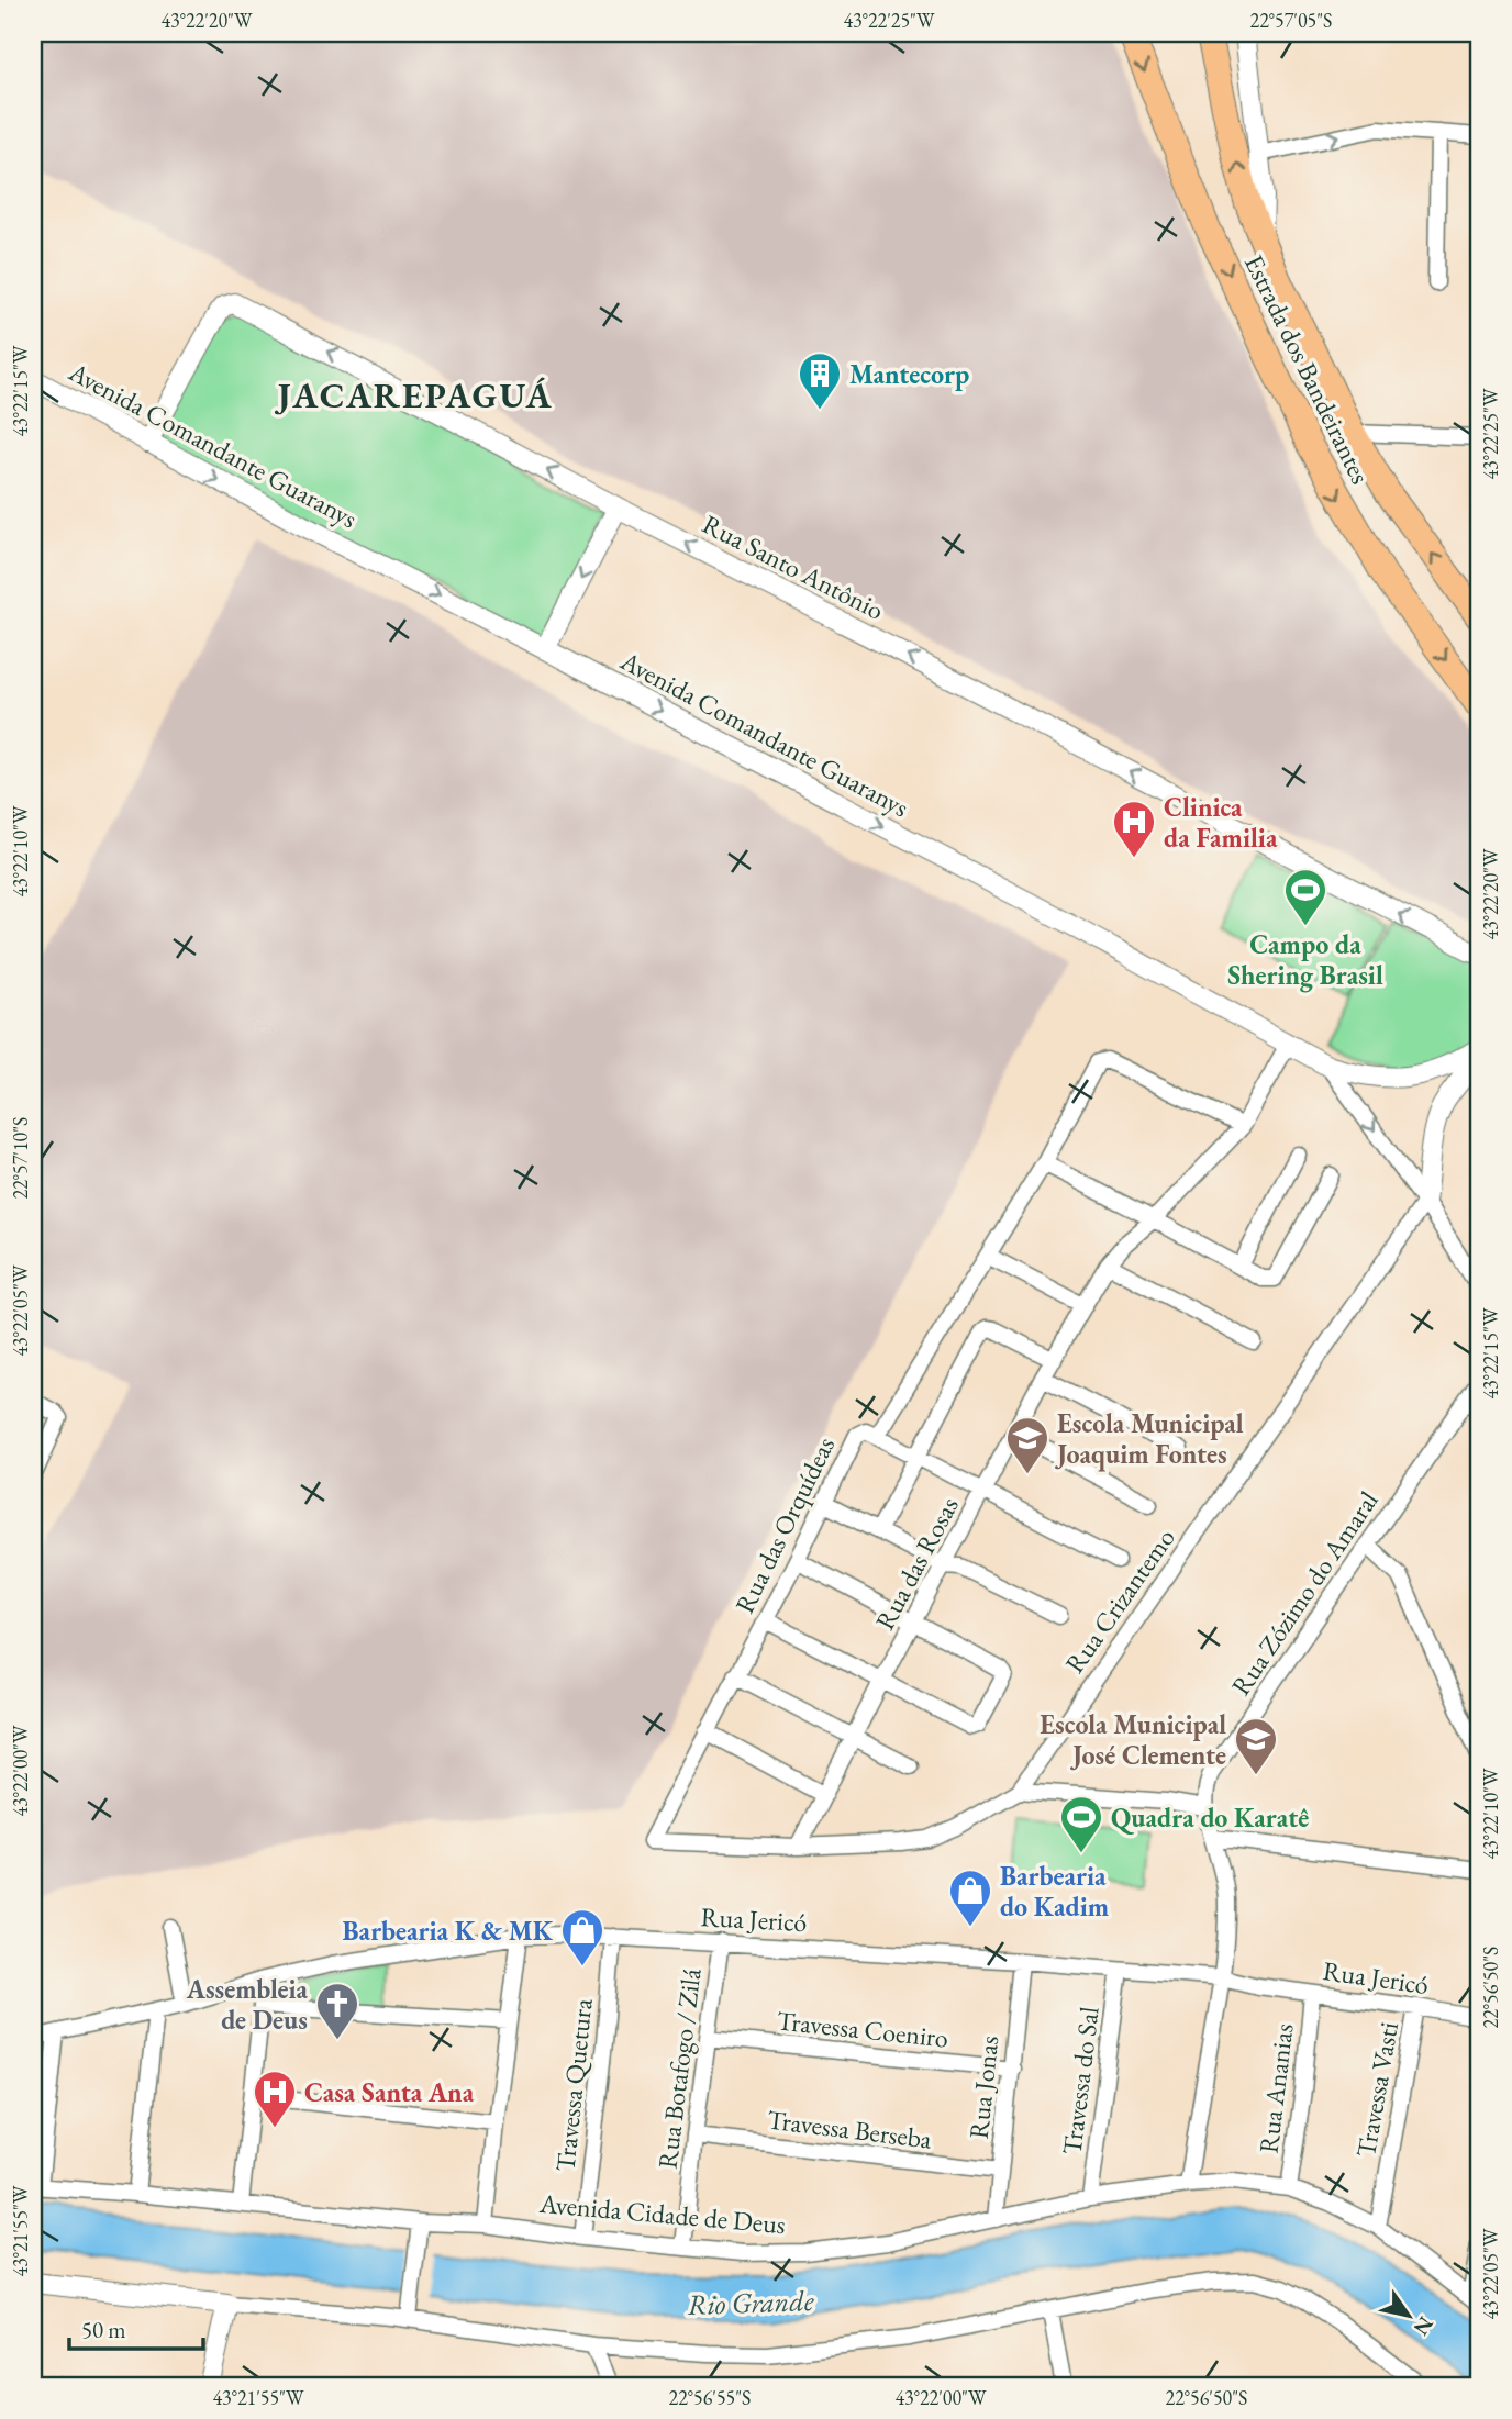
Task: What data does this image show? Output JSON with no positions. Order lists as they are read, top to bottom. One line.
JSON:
{"streets":{"main road":["Estrada dos Bandeirantes"],"street":["Avenida Comandante Guaranys","Rua Santo Antônio","Rua das Orquídeas","Rua das Rosas","Rua Zózimo do Amaral","Rua Crizantemo","Rua Jericó","Travessa Coeniro","Rua Botafogo / Zilá","Travessa do Sal","Travessa Quetura","Rua Jonas","Rua Ananias","Travessa Vasti","Travessa Berseba","Avenida Cidade de Deus"]},"crossings":[["Avenida Comandante Guaranys","Rua Santo Antônio"],["Avenida Comandante Guaranys","Rua das Rosas"],["Rua das Orquídeas","Rua das Rosas"],["Rua das Orquídeas","Rua Crizantemo"],["Rua das Rosas","Rua Crizantemo"],["Rua Zózimo do Amaral","Rua Jericó"],["Rua Zózimo do Amaral","Avenida Cidade de Deus"],["Rua Jericó","Rua Botafogo / Zilá"],["Rua Jericó","Travessa do Sal"],["Rua Jericó","Travessa Quetura"],["Rua Jericó","Rua Jonas"],["Rua Jericó","Rua Ananias"],["Rua Jericó","Travessa Vasti"],["Travessa Coeniro","Rua Botafogo / Zilá"],["Travessa Coeniro","Rua Jonas"],["Rua Botafogo / Zilá","Travessa Berseba"],["Rua Botafogo / Zilá","Avenida Cidade de Deus"],["Travessa do Sal","Avenida Cidade de Deus"],["Travessa Quetura","Avenida Cidade de Deus"],["Rua Jonas","Travessa Berseba"],["Rua Jonas","Avenida Cidade de Deus"],["Rua Ananias","Avenida Cidade de Deus"],["Travessa Vasti","Avenida Cidade de Deus"]],"one_way":["Avenida Comandante Guaranys","Rua Santo Antônio"],"districts":["JACAREPAGUÁ"],"water":["Rio Grande"],"places":{"building":["Mantecorp"],"hospital":["Clinica da Familia","Casa Santa Ana"],"sports":["Campo da Shering Brasil","Quadra do Karatê"],"school or university":["Escola Municipal Joaquim Fontes","Escola Municipal José Clemente"],"shop":["Barbearia do Kadim","Barbearia K & MK"],"church":["Assembleia de Deus"]},"scale_bar":"50 m","north":"bottom right","coordinates":["43°22'20\"W","43°22'25\"W","22°57'05\"S","43°22'15\"W","43°22'10\"W","22°57'10\"S","43°22'05\"W","43°22'00\"W","22°56'50\"S","43°21'55\"W","22°56'55\"S"]}
